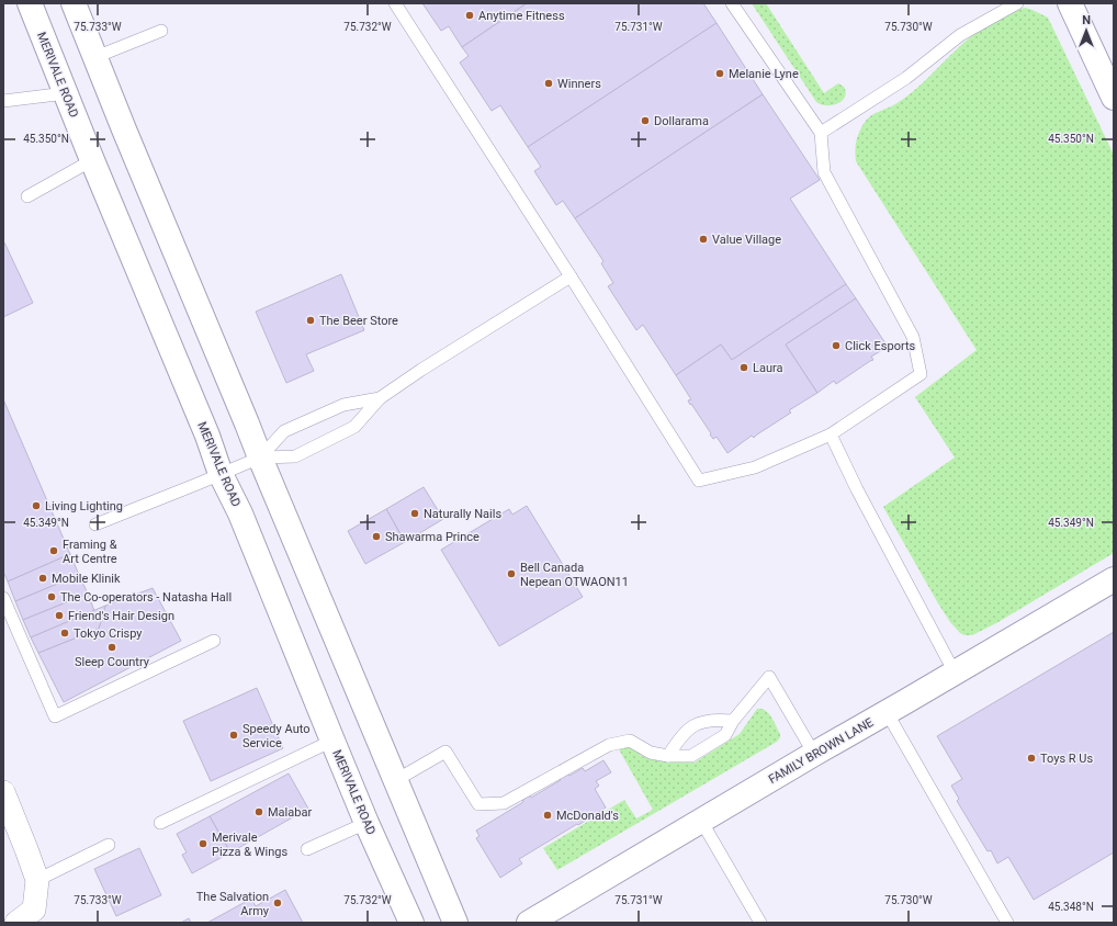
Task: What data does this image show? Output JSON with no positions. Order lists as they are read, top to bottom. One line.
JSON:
{"streets":{"main road":["MERIVALE ROAD","FAMILY BROWN LANE"]},"places":["Anytime Fitness","Melanie Lyne","Winners","Dollarama","Value Village","The Beer Store","Click Esports","Laura","Living Lighting","Naturally Nails","Shawarma Prince","Framing & Art Centre","Bell Canada Nepean OTWAON11","Mobile Klinik","The Co-operators - Natasha Hall","Friend's Hair Design","Tokyo Crispy","Sleep Country","Speedy Auto Service","Toys R Us","Malabar","McDonald's","Merivale Pizza & Wings","The Salvation Army"],"north":"top","coordinates":["75.733°W","75.732°W","75.731°W","75.730°W","45.350°N","45.349°N","45.348°N"]}
